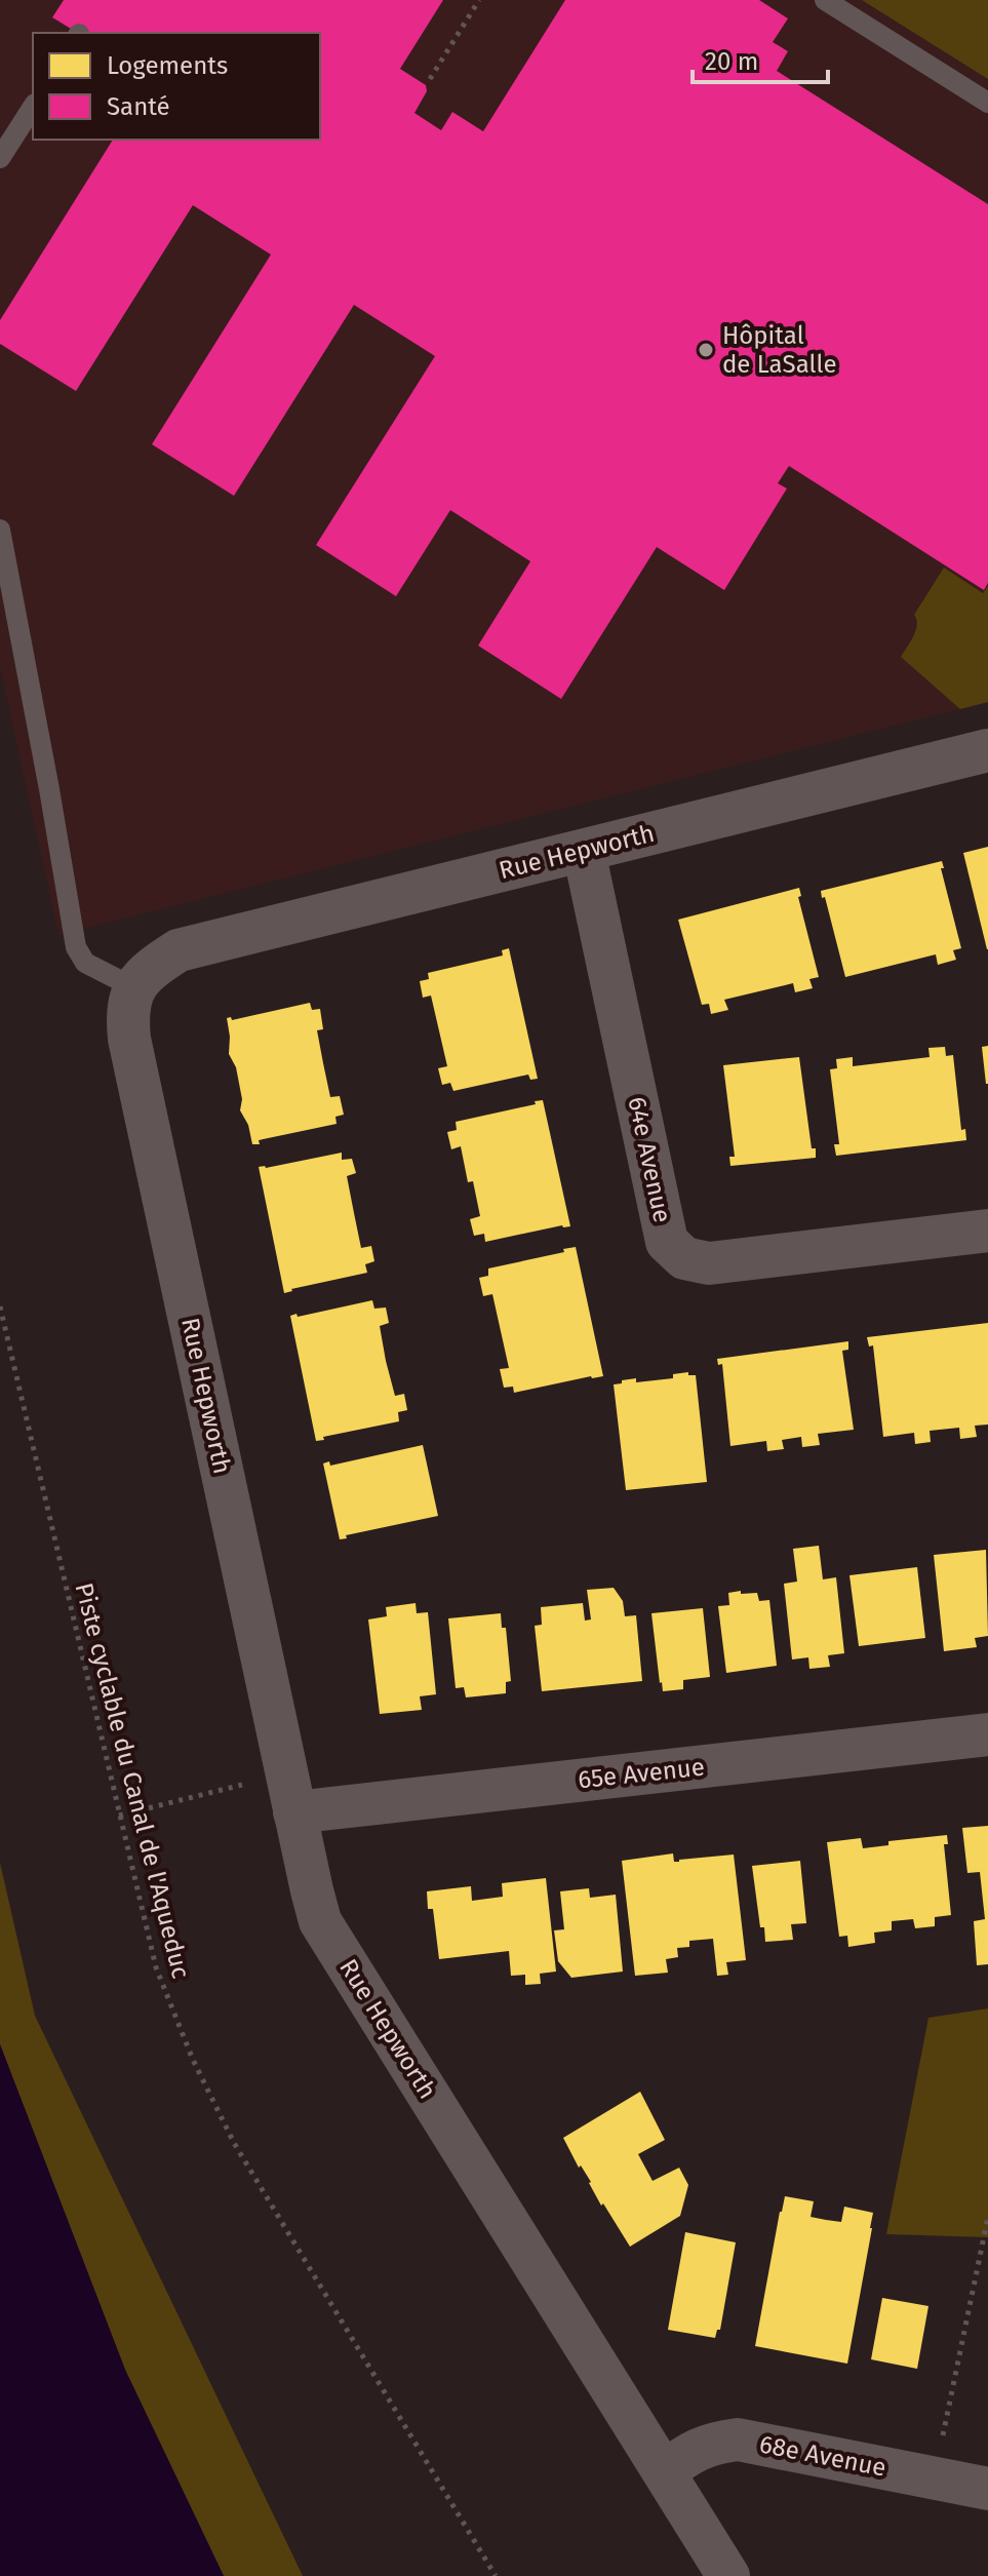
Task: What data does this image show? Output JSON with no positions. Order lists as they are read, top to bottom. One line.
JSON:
{"streets":{"street":["Rue Hepworth","64e Avenue","65e Avenue","68e Avenue"],"path":["Piste cyclable du Canal de l'Aqueduc"]},"crossings":[["Rue Hepworth","64e Avenue"],["Rue Hepworth","65e Avenue"],["Rue Hepworth","68e Avenue"]],"places":["Hôpital de LaSalle"],"legend":["Logements","Santé"],"scale_bar":"20 m"}
